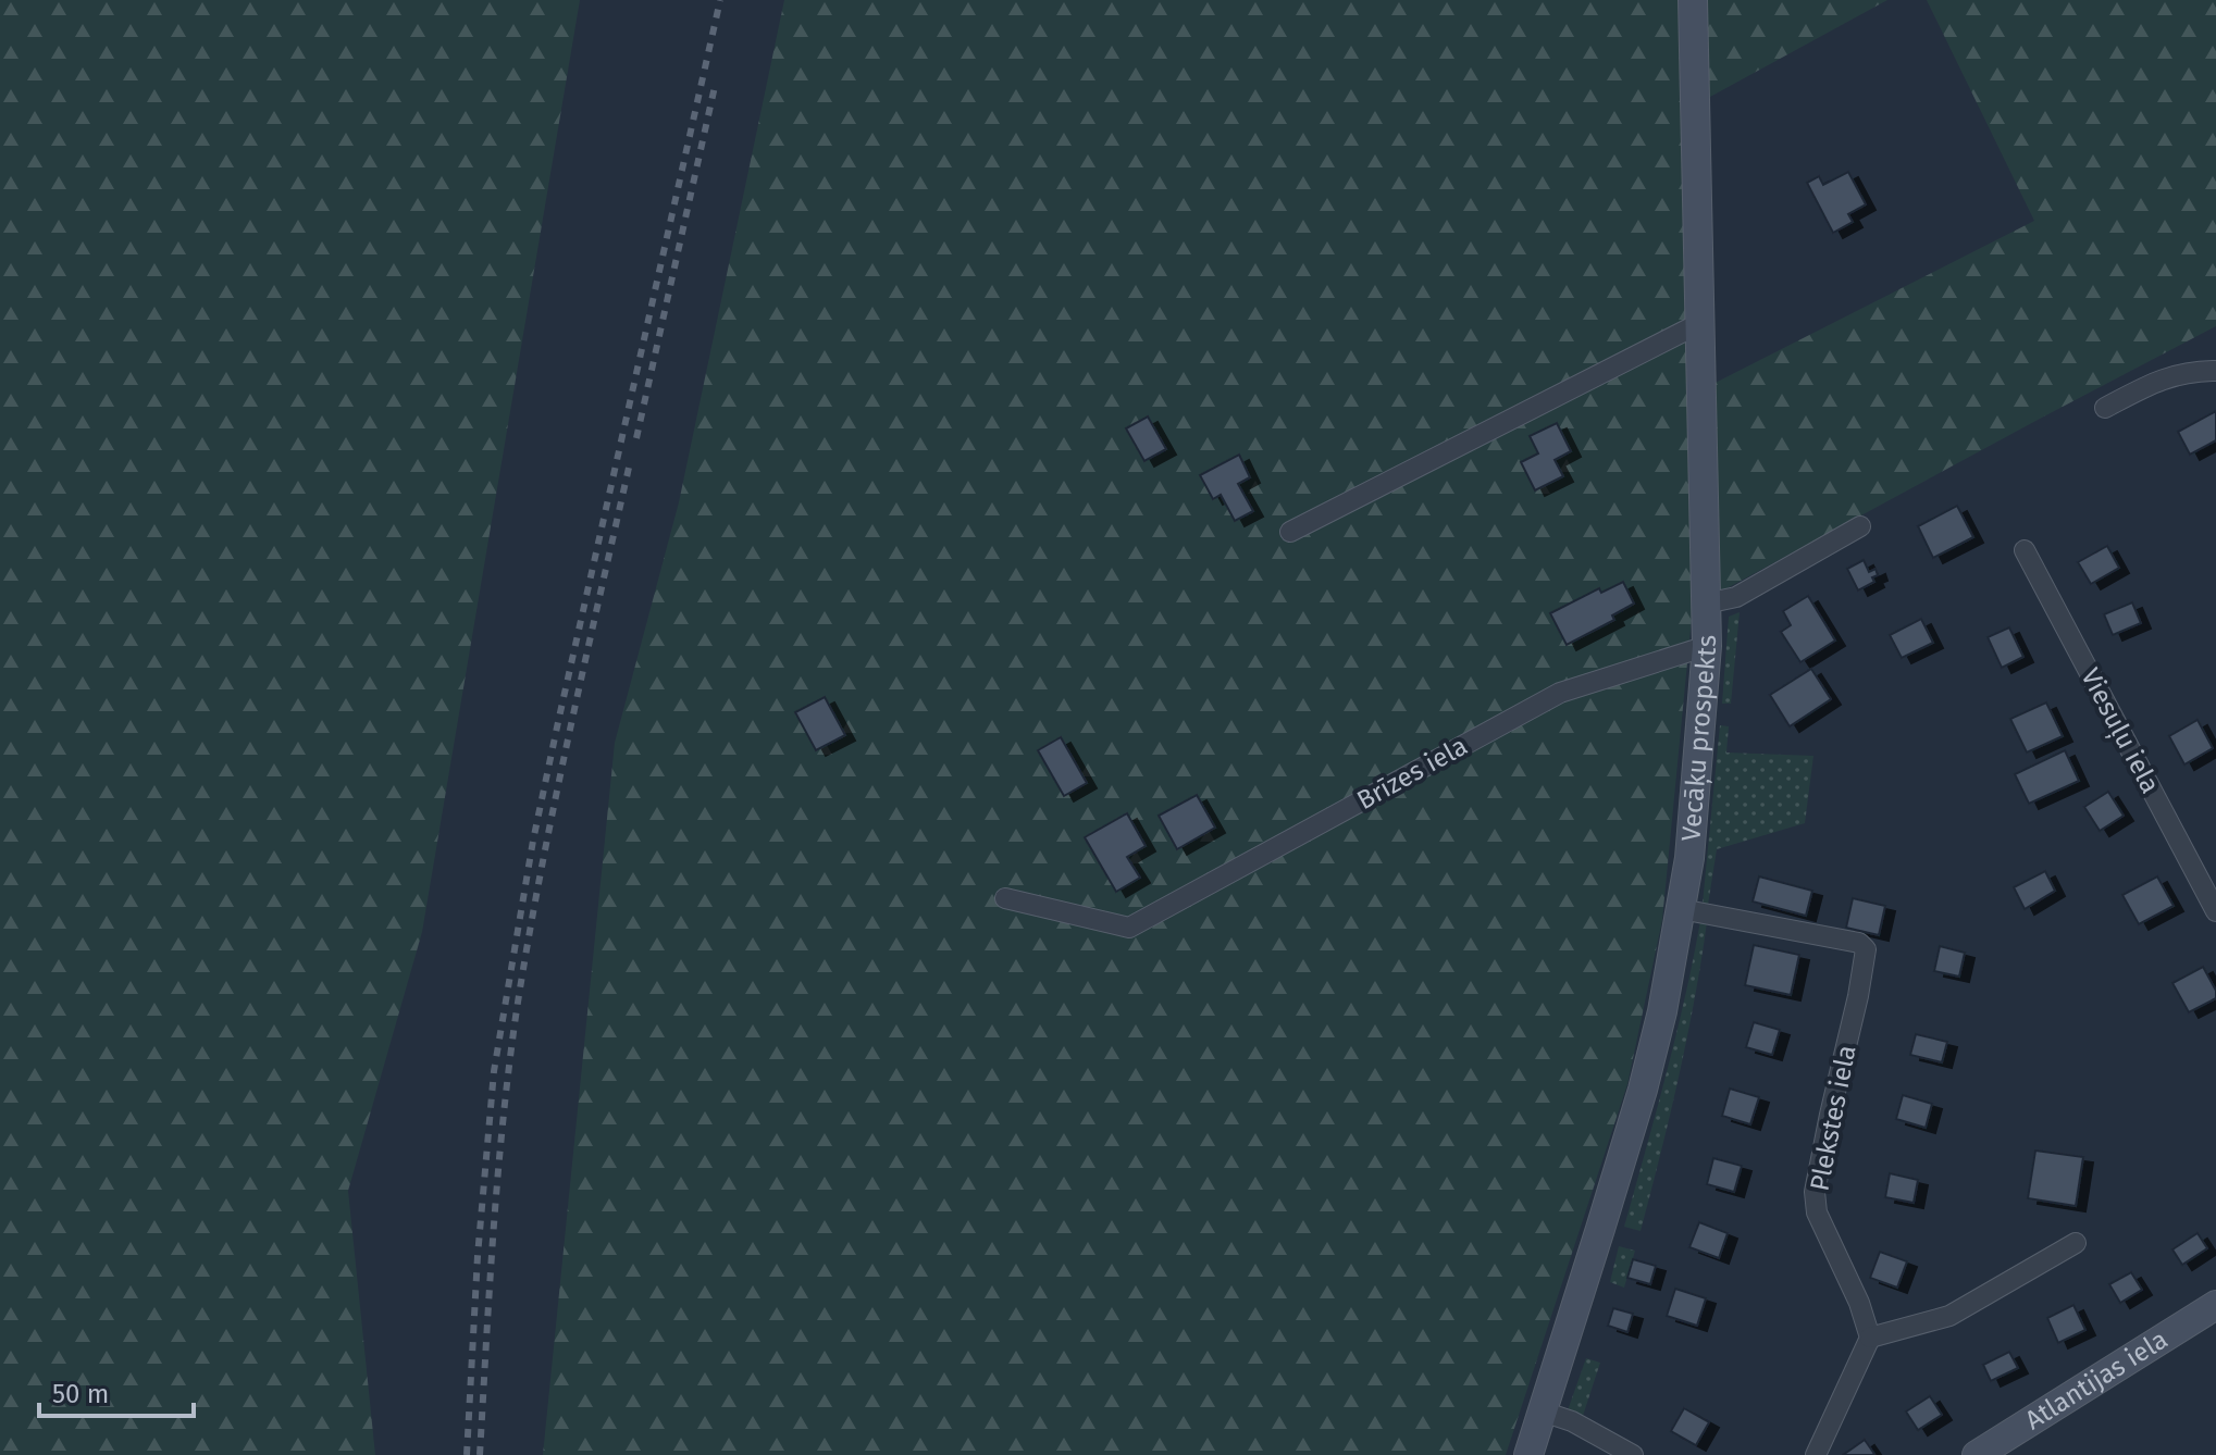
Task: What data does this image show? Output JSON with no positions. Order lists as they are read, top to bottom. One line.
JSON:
{"streets":{"main road":["Vecāķu prospekts","Atlantijas iela"],"street":["Viesuļu iela","Brīzes iela","Plekstes iela"]},"crossings":[["Vecāķu prospekts","Brīzes iela"],["Vecāķu prospekts","Plekstes iela"]],"scale_bar":"50 m"}
